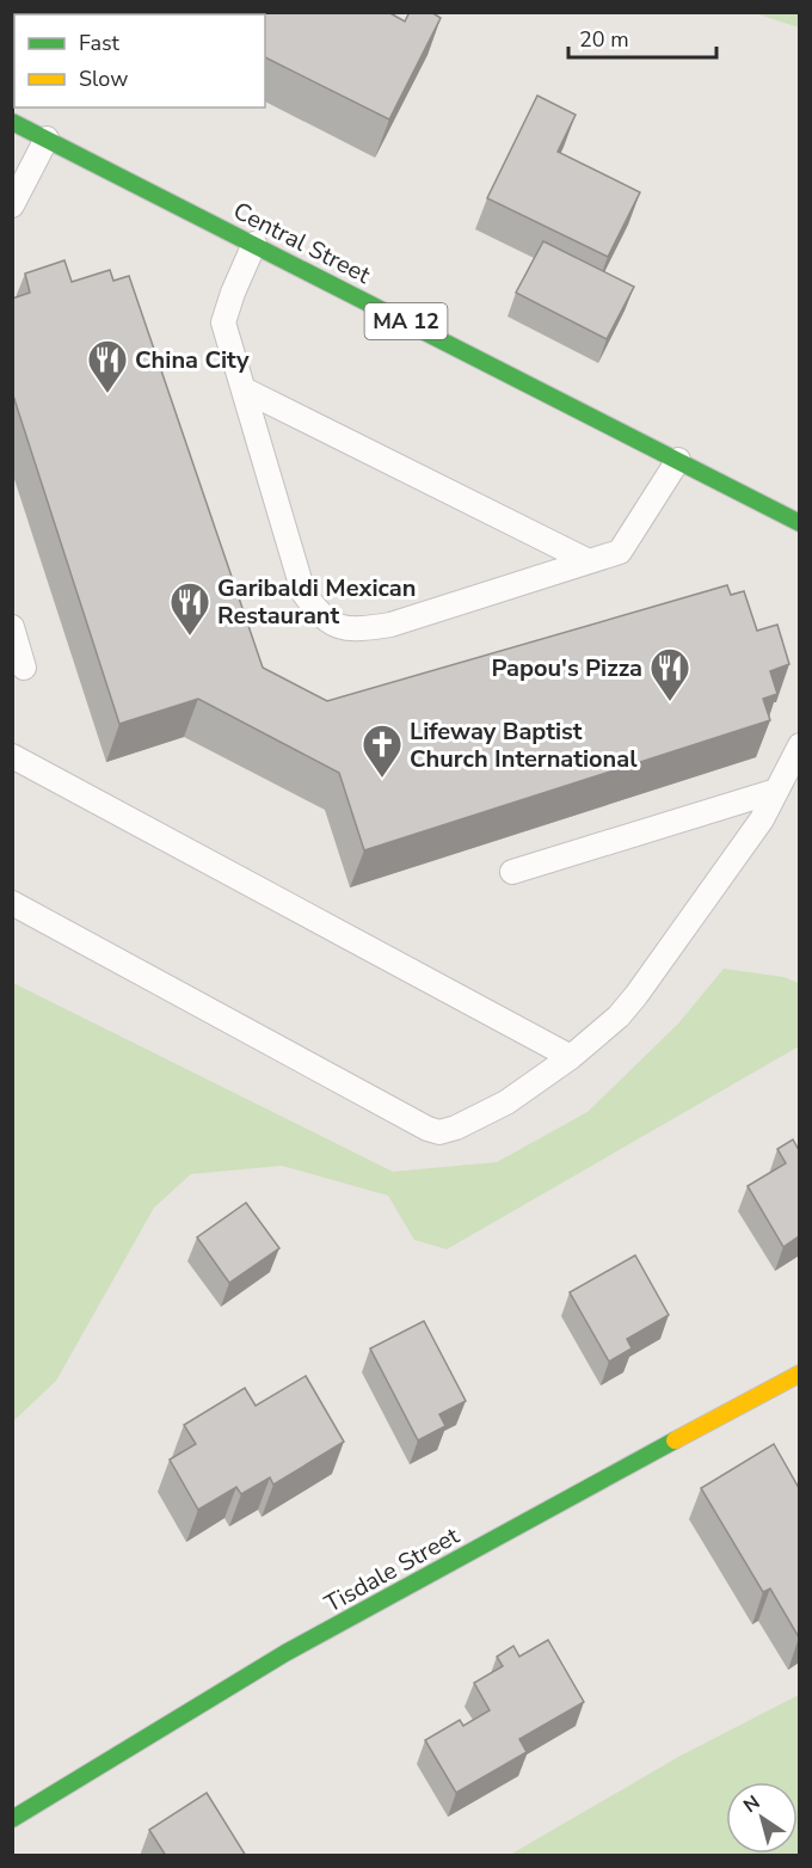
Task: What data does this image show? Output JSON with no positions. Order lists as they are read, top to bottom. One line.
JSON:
{"streets":{"street":["Central Street","MA 12","Tisdale Street"]},"places":{"restaurant":["China City","Garibaldi Mexican Restaurant","Papou's Pizza"],"church":["Lifeway Baptist Church International"]},"legend":["Fast","Slow"],"scale_bar":"20 m","north":"top left"}
